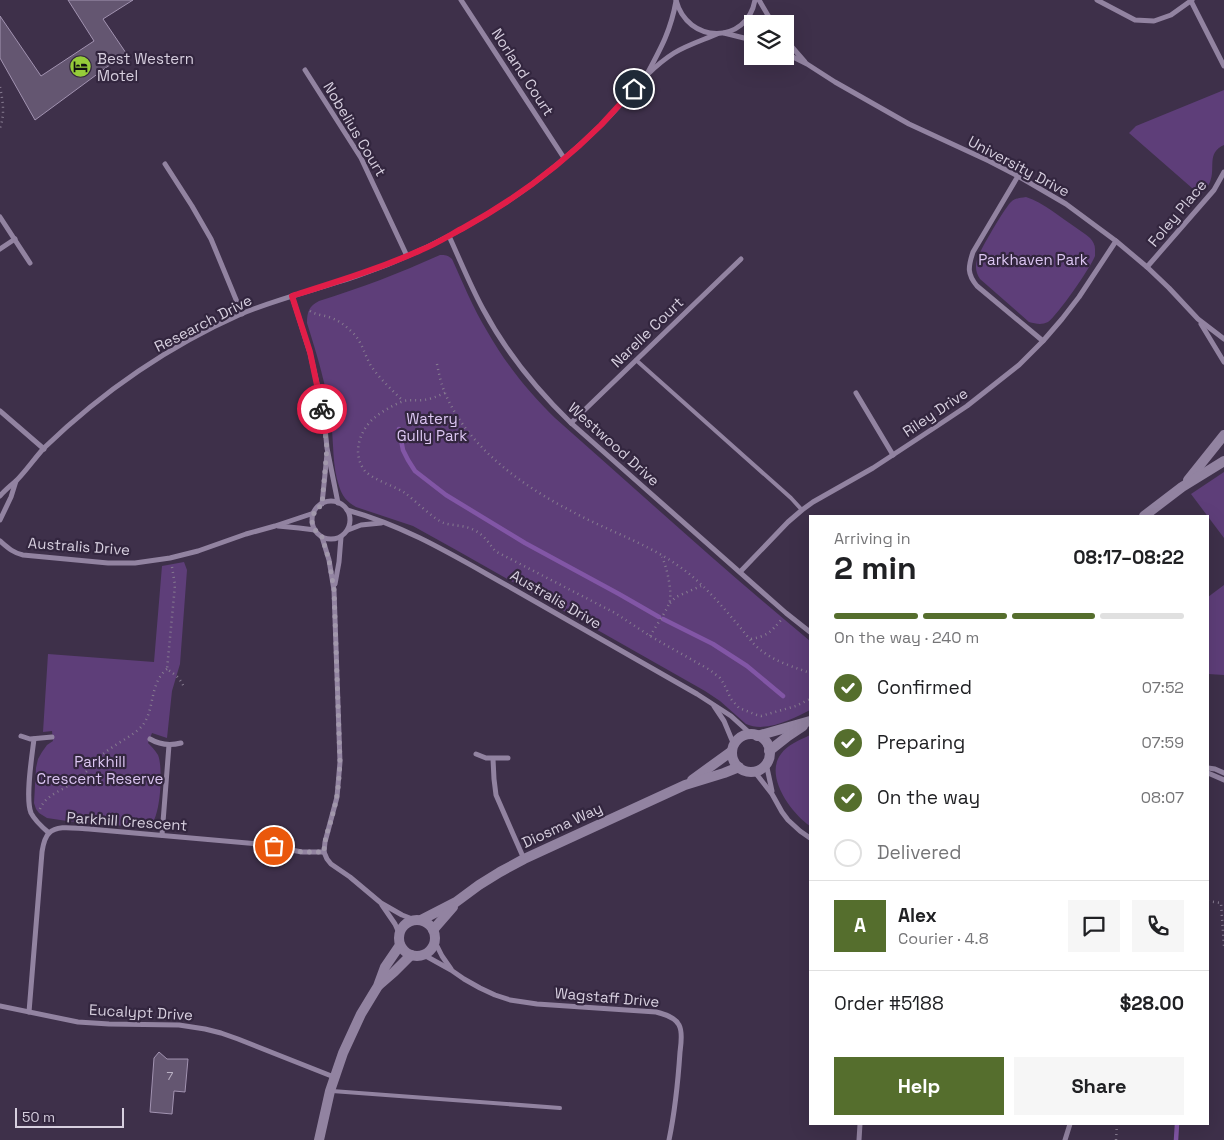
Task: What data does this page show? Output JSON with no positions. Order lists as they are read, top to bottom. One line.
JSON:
{"streets":{"street":["Norland Court","Nobelius Court","University Drive","Foley Place","Research Drive","Narelle Court","Riley Drive","Westwood Drive","Australis Drive","Parkhill Crescent","Diosma Way","Wagstaff Drive","Eucalypt Drive"]},"crossings":[["Norland Court","Research Drive"],["Nobelius Court","Research Drive"],["University Drive","Foley Place"],["University Drive","Riley Drive"],["Research Drive","Westwood Drive"],["Narelle Court","Westwood Drive"],["Riley Drive","Westwood Drive"],["Australis Drive","Diosma Way"],["Parkhill Crescent","Eucalypt Drive"],["Diosma Way","Wagstaff Drive"]],"parks":["Parkhaven Park","Watery Gully Park","Parkhill Crescent Reserve"],"places":{"hotel":["Best Western Motel"]},"house_numbers":["7"],"scale_bar":"50 m","page":{"heading":["2 min","Arriving in","08:17–08:22"],"panel":["Alex","Courier · 4.8","Order #5188","$28.00"],"bar":"On the way · 240 m","list":[["Confirmed","07:52"],["Preparing","07:59"],["On the way","08:07"],"Delivered"],"round":"A","buttons":["Help","Share"],"scale":"50 m"}}
